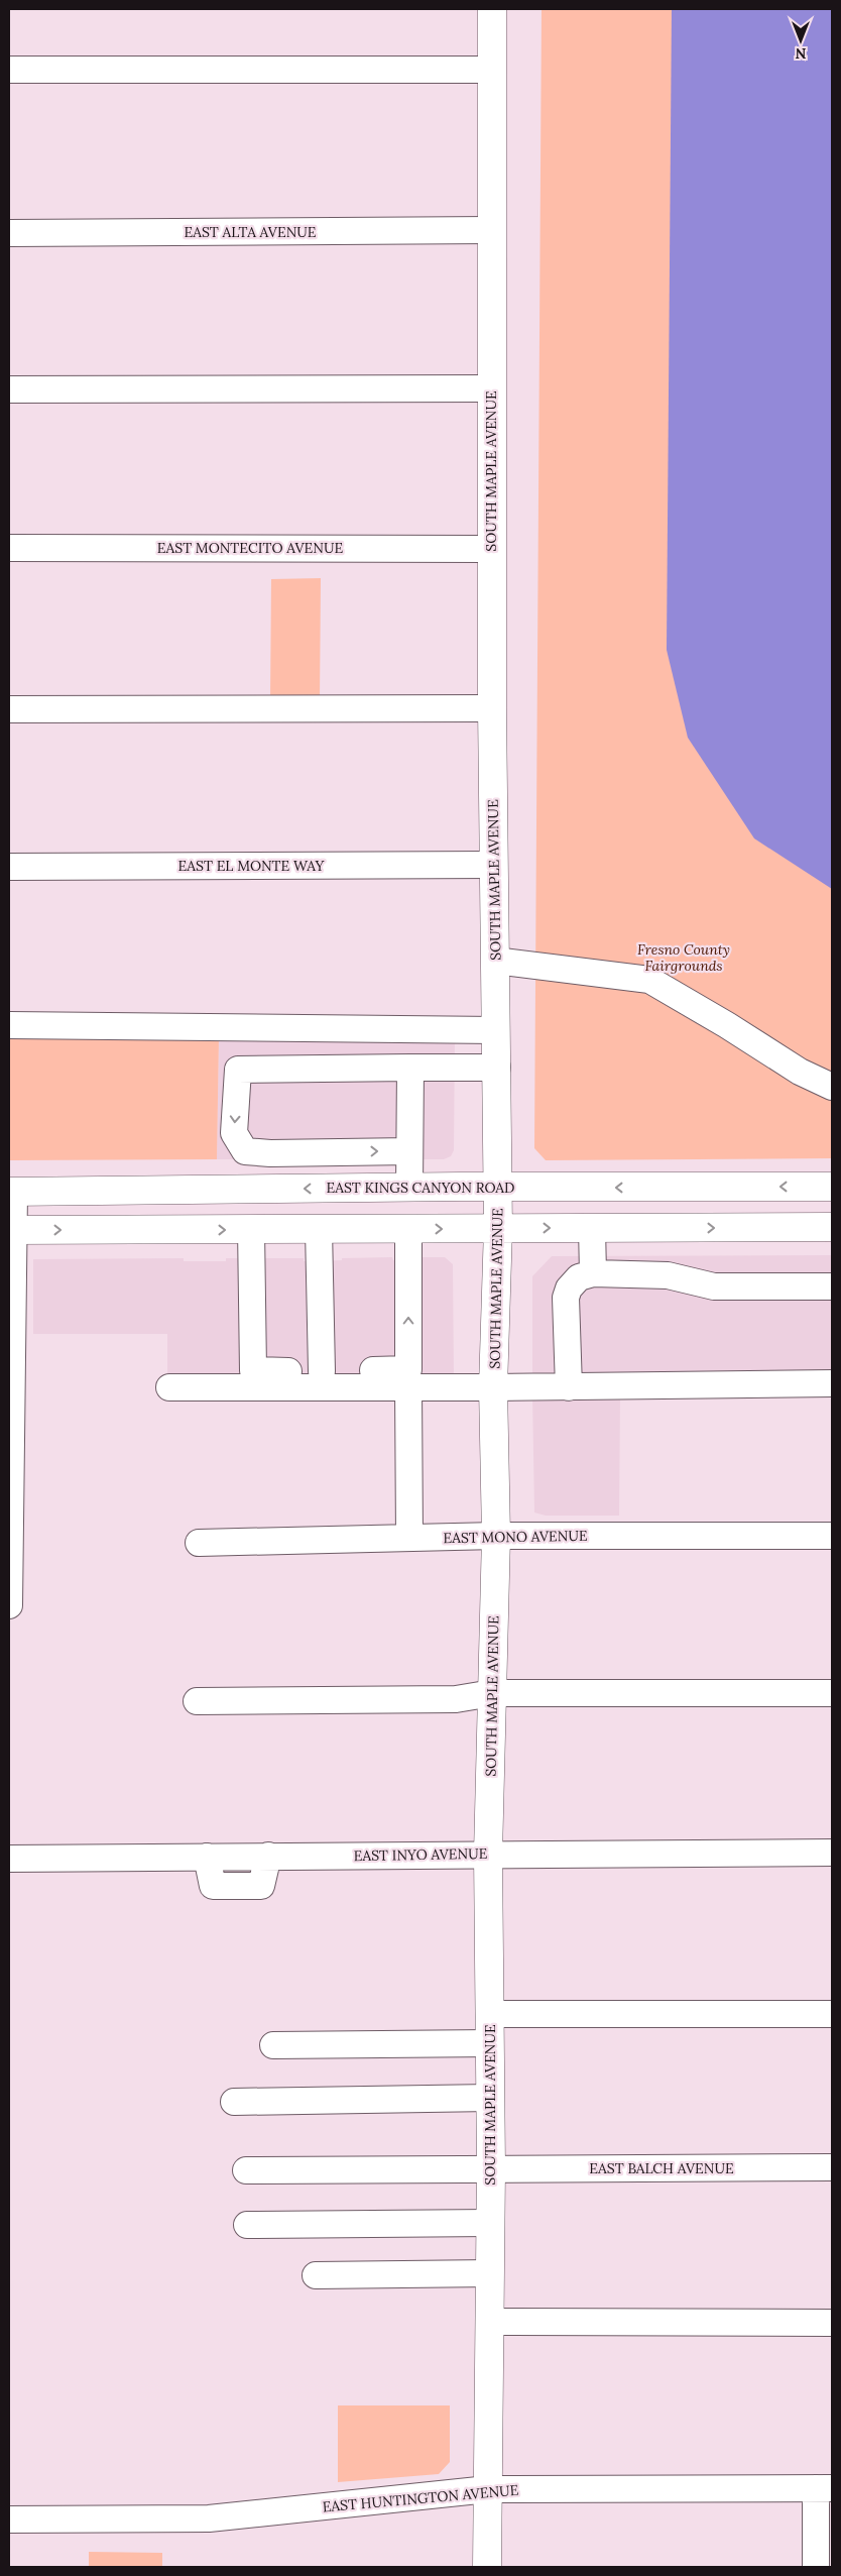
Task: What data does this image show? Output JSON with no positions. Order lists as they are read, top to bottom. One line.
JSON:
{"streets":{"main road":["SOUTH MAPLE AVENUE","EAST KINGS CANYON ROAD"],"street":["EAST ALTA AVENUE","EAST MONTECITO AVENUE","EAST EL MONTE WAY","EAST MONO AVENUE","EAST INYO AVENUE","EAST BALCH AVENUE","EAST HUNTINGTON AVENUE"]},"crossings":[["EAST ALTA AVENUE","SOUTH MAPLE AVENUE"],["SOUTH MAPLE AVENUE","EAST MONTECITO AVENUE"],["SOUTH MAPLE AVENUE","EAST EL MONTE WAY"],["SOUTH MAPLE AVENUE","EAST KINGS CANYON ROAD"],["SOUTH MAPLE AVENUE","EAST MONO AVENUE"],["SOUTH MAPLE AVENUE","EAST INYO AVENUE"],["SOUTH MAPLE AVENUE","EAST BALCH AVENUE"],["SOUTH MAPLE AVENUE","EAST HUNTINGTON AVENUE"]],"parks":["Fresno County Fairgrounds"],"north":"bottom"}
